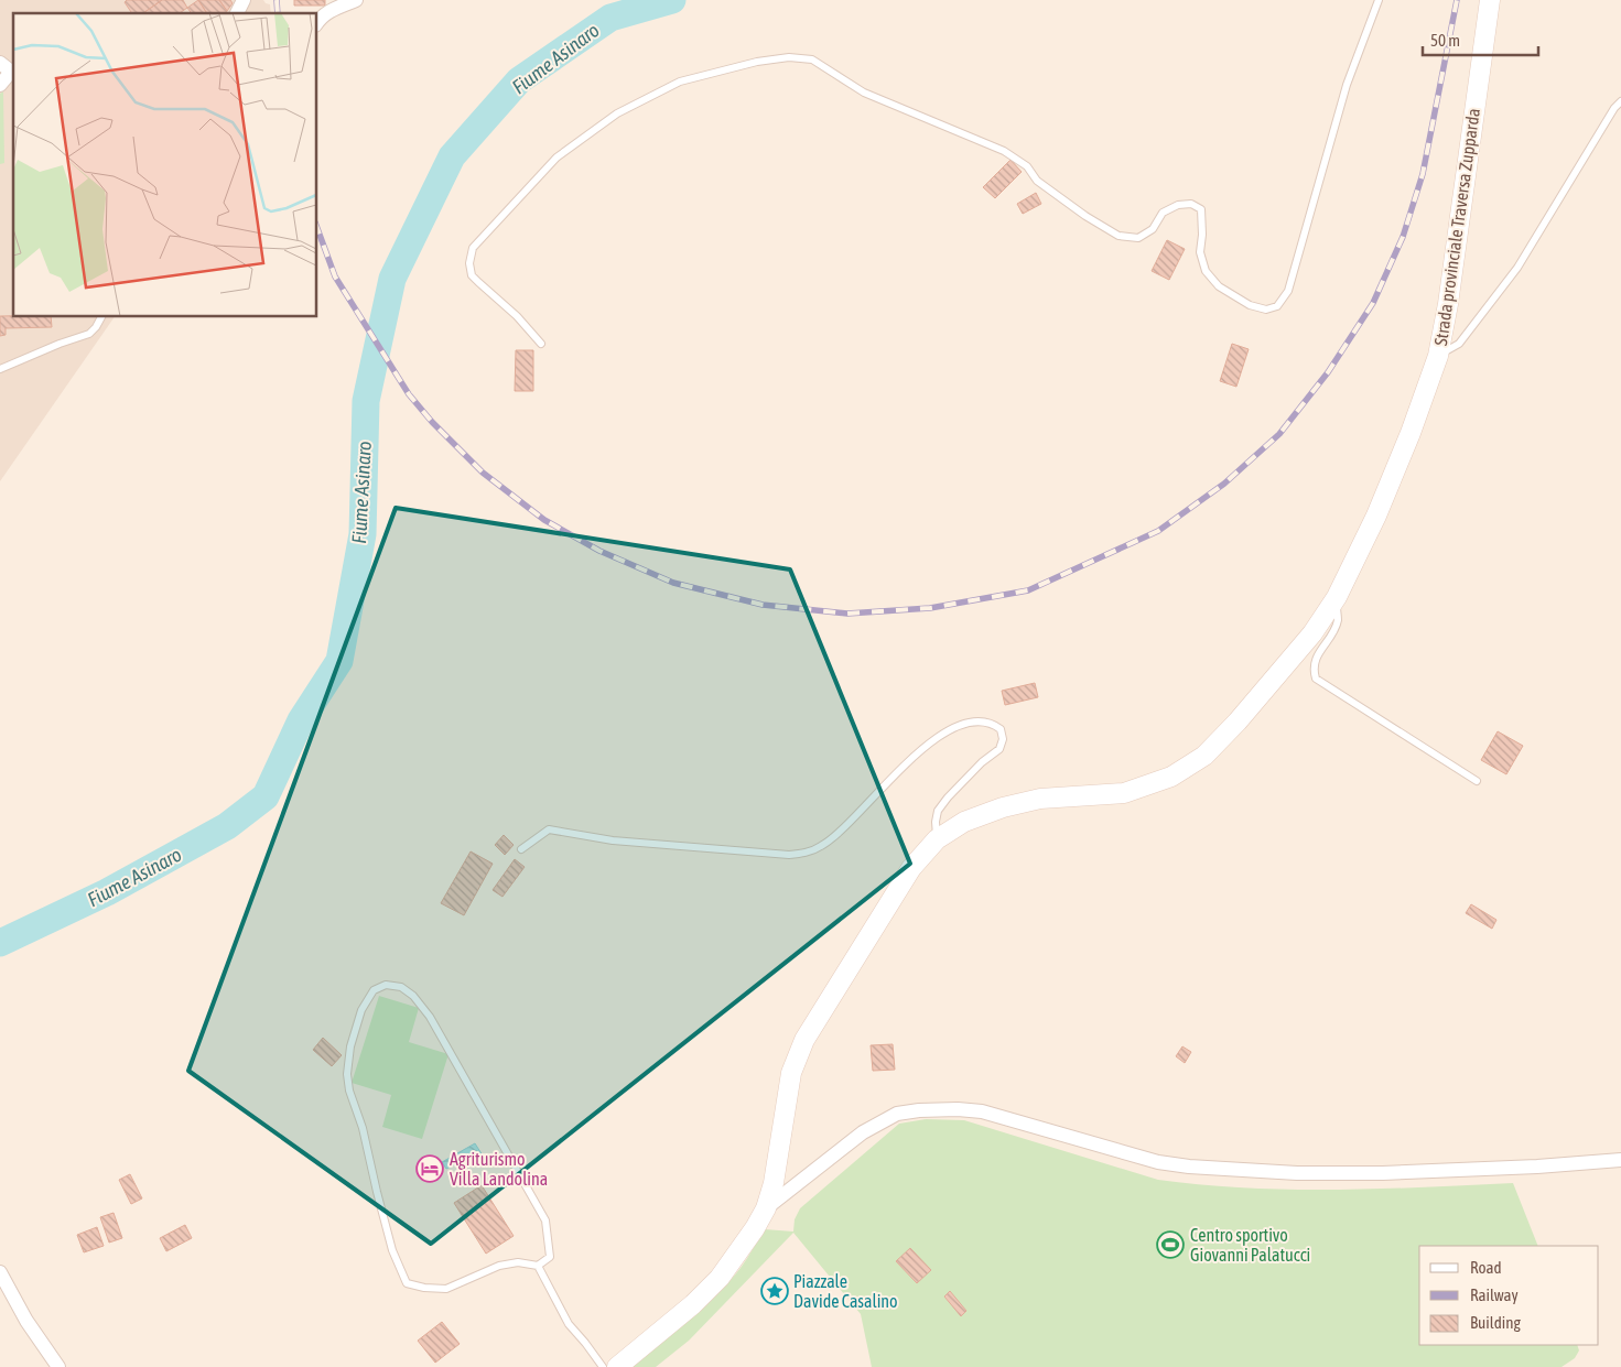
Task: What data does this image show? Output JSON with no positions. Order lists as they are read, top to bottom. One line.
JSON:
{"streets":{"main road":["Strada provinciale Traversa Zupparda"]},"water":["Fiume Asinaro"],"places":{"hotel":["Agriturismo Villa Landolina"],"sports":["Centro sportivo Giovanni Palatucci"],"place":["Piazzale Davide Casalino"]},"legend":["Road","Railway","Building"],"scale_bar":"50 m"}
